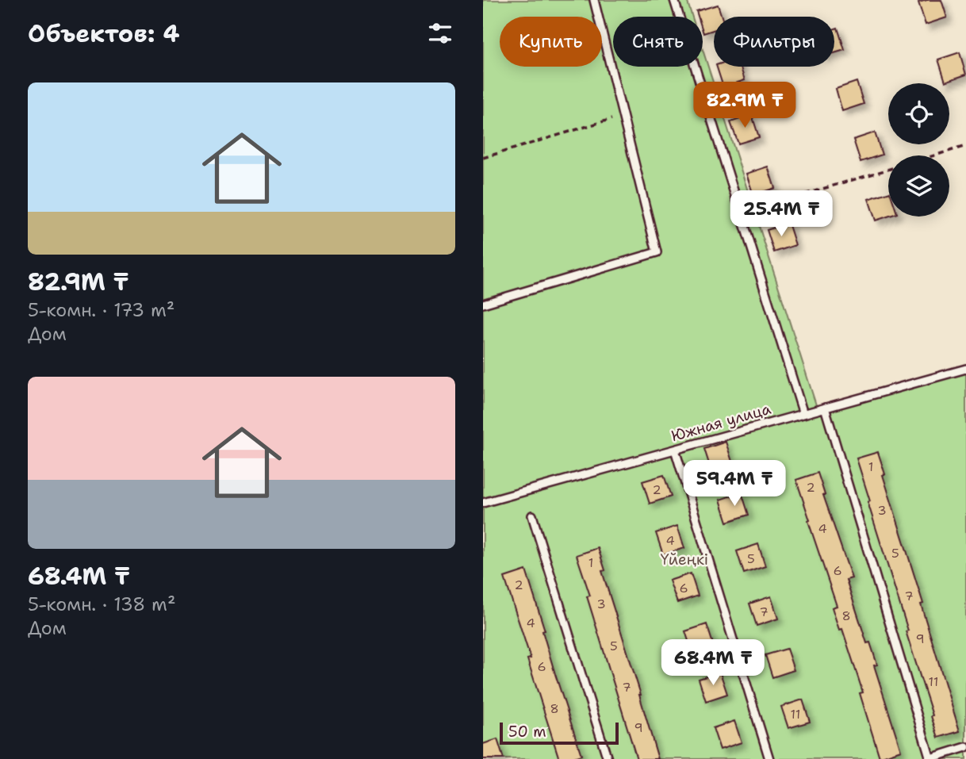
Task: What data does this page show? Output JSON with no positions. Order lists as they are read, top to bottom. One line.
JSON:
{"streets":{"lane":["Южная улица"]},"parks":["Үйеңкі"],"house_numbers":["1","2","2","3","4","4","5","5","1","6","2","6","7","3","7","8","4","9","5","6","11","7","8","11","9"],"scale_bar":"50 m","page":{"heading":"Объектов: 4","chip":["Купить","Снять","Фильтры"],"list":[{"name":"82.9M ₸","note":"5-комн. · 173 m² · Дом"},{"name":"68.4M ₸","note":"5-комн. · 138 m² · Дом"}],"price":["82.9M ₸","25.4M ₸","59.4M ₸","68.4M ₸"],"scale":"50 m"}}
